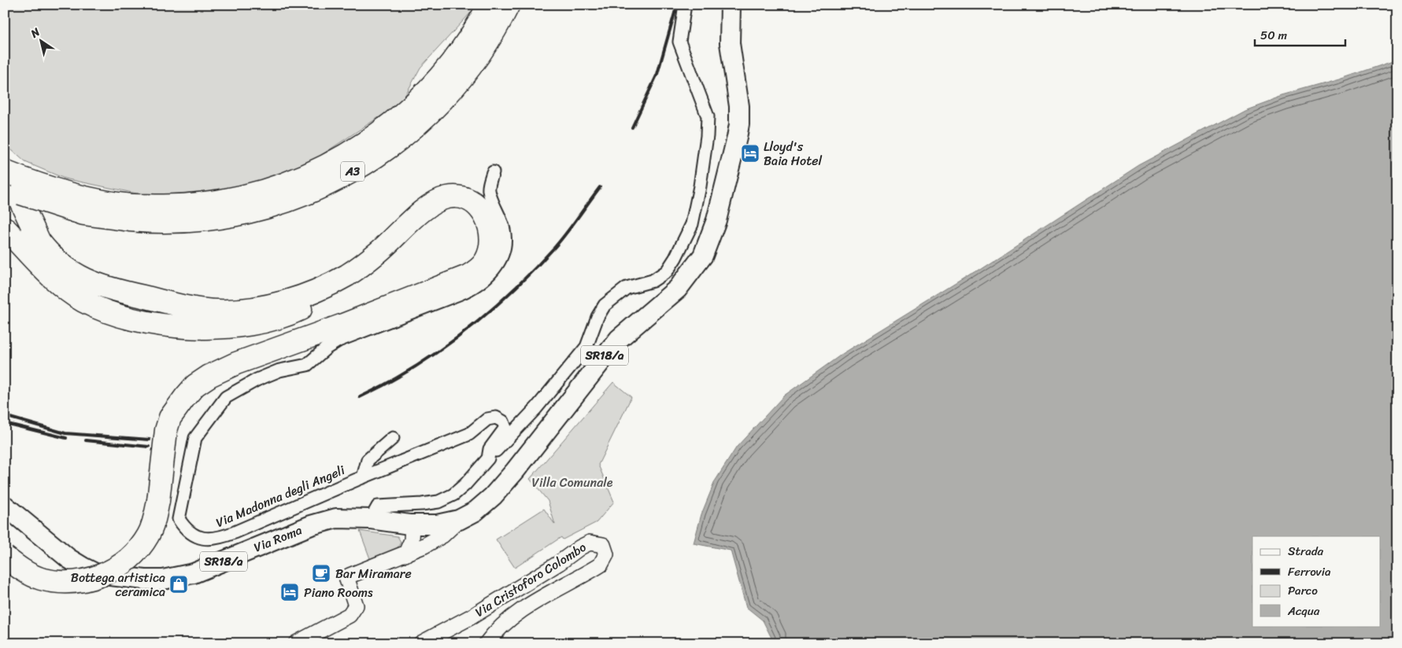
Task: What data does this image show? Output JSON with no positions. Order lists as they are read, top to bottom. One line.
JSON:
{"streets":{"highway":["A3"],"main road":["SR18/a","Via Roma"],"street":["Via Madonna degli Angeli","Via Cristoforo Colombo"]},"crossings":[["SR18/a","Via Roma"],["Via Madonna degli Angeli","Via Roma"]],"parks":["Villa Comunale"],"places":{"hotel":["Lloyd's Baia Hotel","Piano Rooms"],"cafe":["Bar Miramare"],"shop":["Bottega artistica ceramica"]},"legend":["Strada","Ferrovia","Parco","Acqua"],"scale_bar":"50 m","north":"top left"}
